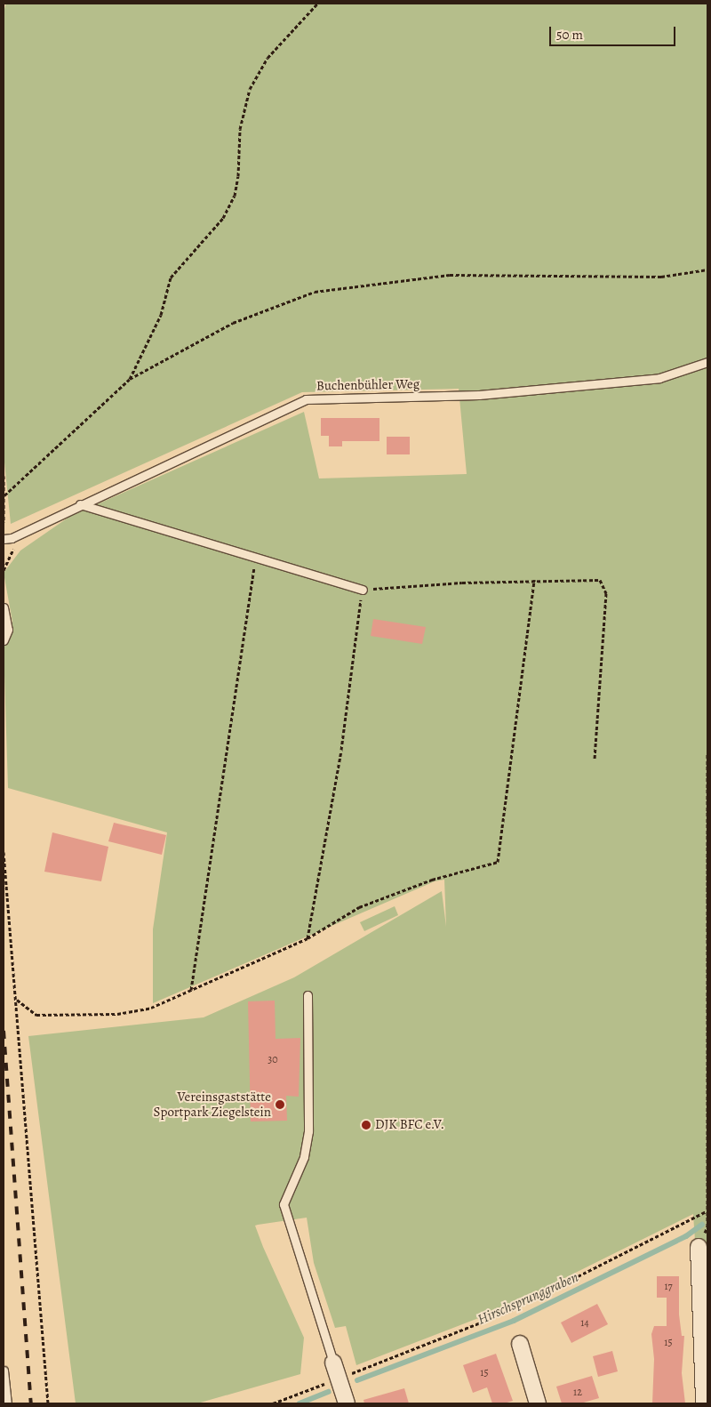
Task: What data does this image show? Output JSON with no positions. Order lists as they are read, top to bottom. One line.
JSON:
{"streets":{"lane":["Buchenbühler Weg"]},"water":["Hirschsprunggraben"],"places":["Vereinsgaststätte Sportpark Ziegelstein","DJK BFC e.V."],"house_numbers":["30","17","14","15","15","12"],"scale_bar":"50 m"}
